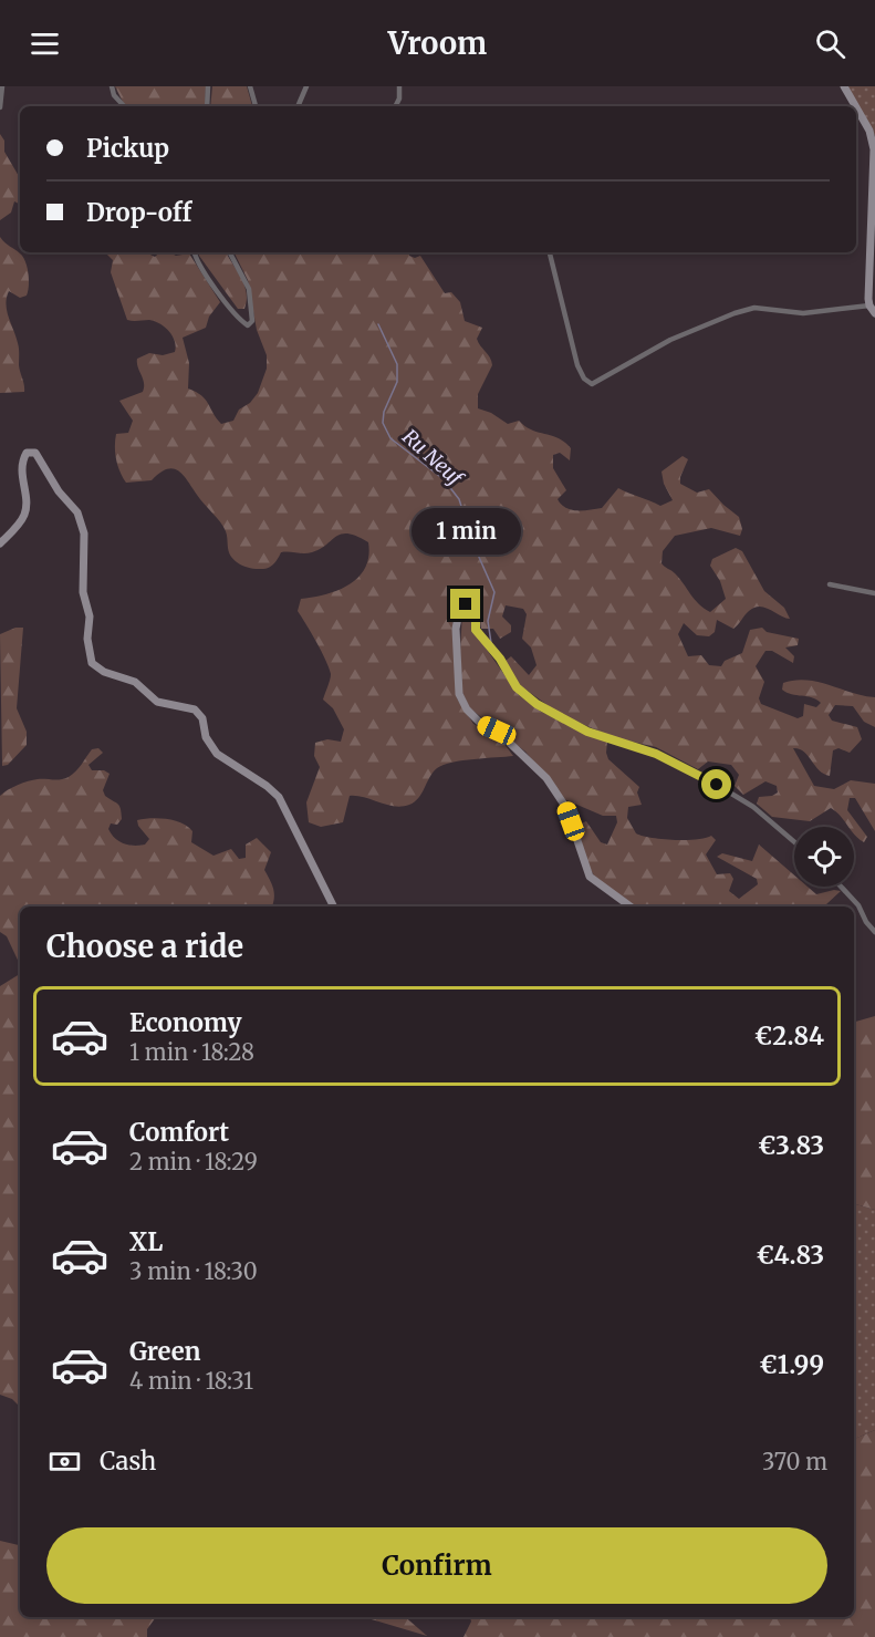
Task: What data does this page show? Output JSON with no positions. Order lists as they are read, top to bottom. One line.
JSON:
{"water":["Ru Neuf"],"page":{"header":"Vroom","banner":["Pickup","Drop-off"],"bubble":"1 min","heading":"Choose a ride","list":[{"name":"Economy","note":"1 min · 18:28","value":"€2.84"},{"name":"Comfort","note":"2 min · 18:29","value":"€3.83"},{"name":"XL","note":"3 min · 18:30","value":"€4.83"},{"name":"Green","note":"4 min · 18:31","value":"€1.99"}],"pay":["Cash","370 m"],"buttons":"Confirm"}}
